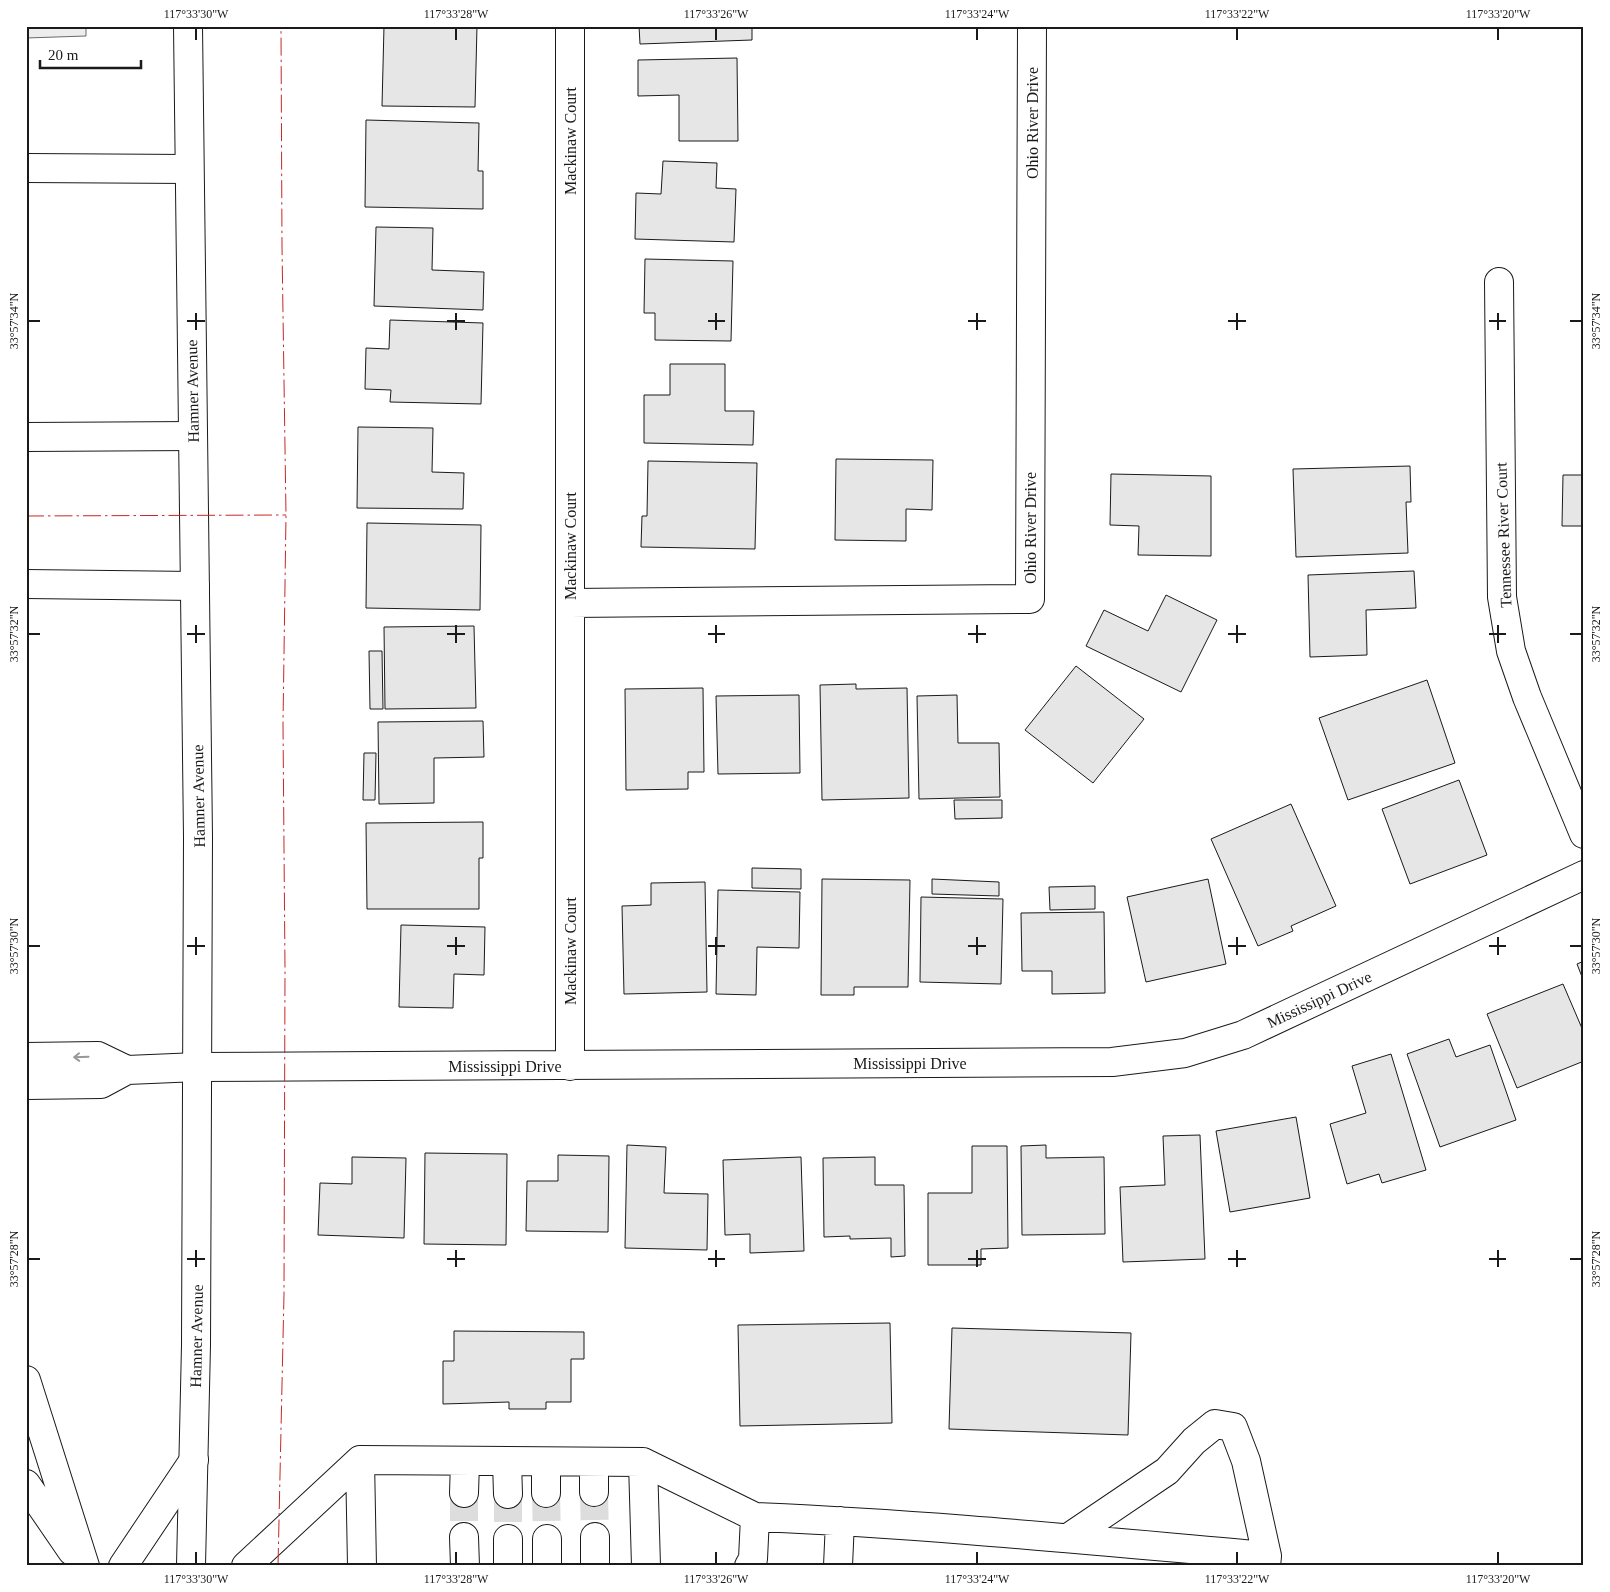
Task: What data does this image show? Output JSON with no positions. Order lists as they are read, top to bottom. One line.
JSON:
{"streets":{"street":["Ohio River Drive","Mackinaw Court","Hamner Avenue","Tennessee River Court","Mississippi Drive"]},"crossings":[["Ohio River Drive","Mackinaw Court"],["Mackinaw Court","Mississippi Drive"],["Hamner Avenue","Mississippi Drive"]],"scale_bar":"20 m","coordinates":["117°33'30\"W","117°33'28\"W","117°33'26\"W","117°33'24\"W","117°33'22\"W","117°33'20\"W","33°57'34\"N","33°57'32\"N","33°57'30\"N","33°57'28\"N"]}
